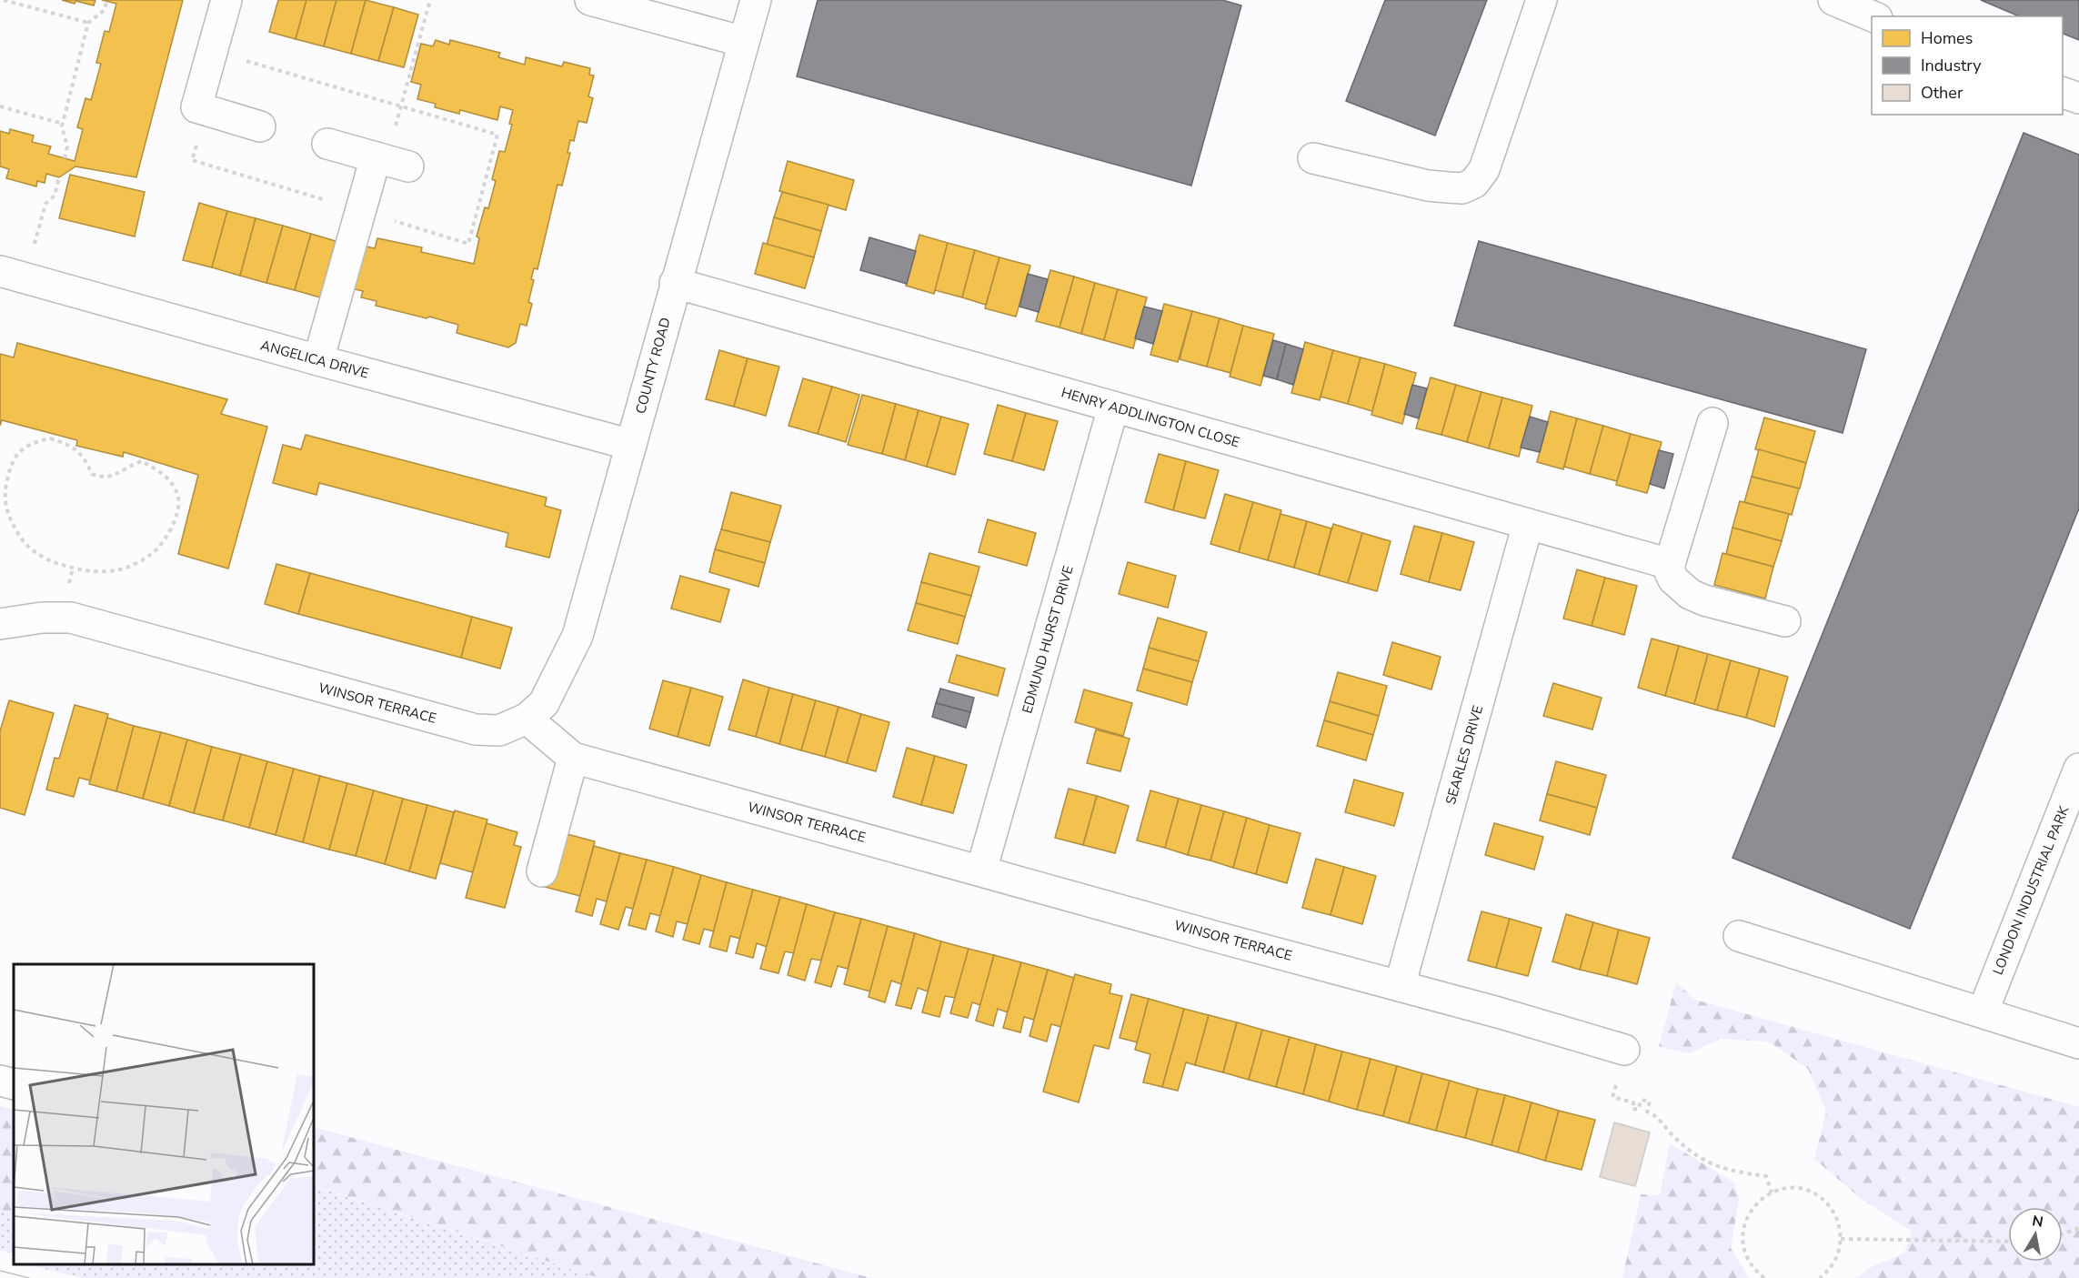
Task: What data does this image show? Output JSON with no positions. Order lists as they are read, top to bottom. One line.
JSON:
{"streets":{"street":["ANGELICA DRIVE","COUNTY ROAD","HENRY ADDLINGTON CLOSE","EDMUND HURST DRIVE","WINSOR TERRACE","SEARLES DRIVE","LONDON INDUSTRIAL PARK"]},"crossings":[["ANGELICA DRIVE","COUNTY ROAD"],["COUNTY ROAD","HENRY ADDLINGTON CLOSE"],["COUNTY ROAD","WINSOR TERRACE"],["HENRY ADDLINGTON CLOSE","EDMUND HURST DRIVE"],["HENRY ADDLINGTON CLOSE","SEARLES DRIVE"],["EDMUND HURST DRIVE","WINSOR TERRACE"],["WINSOR TERRACE","SEARLES DRIVE"]],"legend":["Homes","Industry","Other"],"north":"top"}
